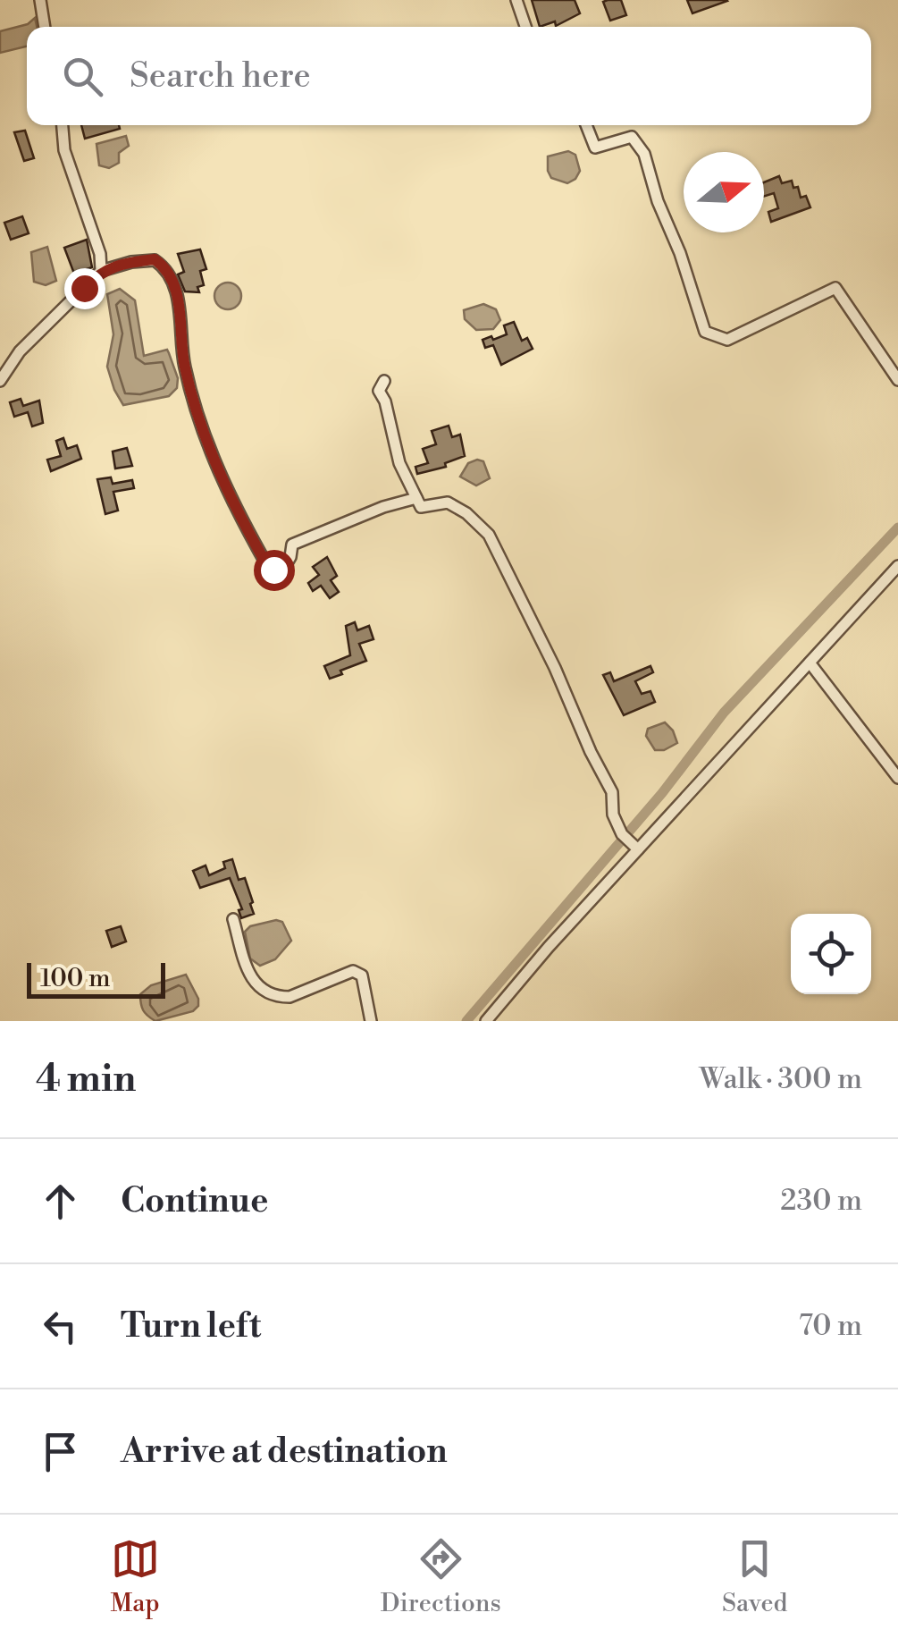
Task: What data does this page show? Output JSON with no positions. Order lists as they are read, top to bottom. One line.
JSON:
{"scale_bar":"100 m","north":"right","page":{"search":"Search here","scale":"100 m","heading":["4 min","Walk · 300 m"],"list":[["Continue","230 m"],["Turn left","70 m"],"Arrive at destination"],"nav":["Map","Directions","Saved"]}}
